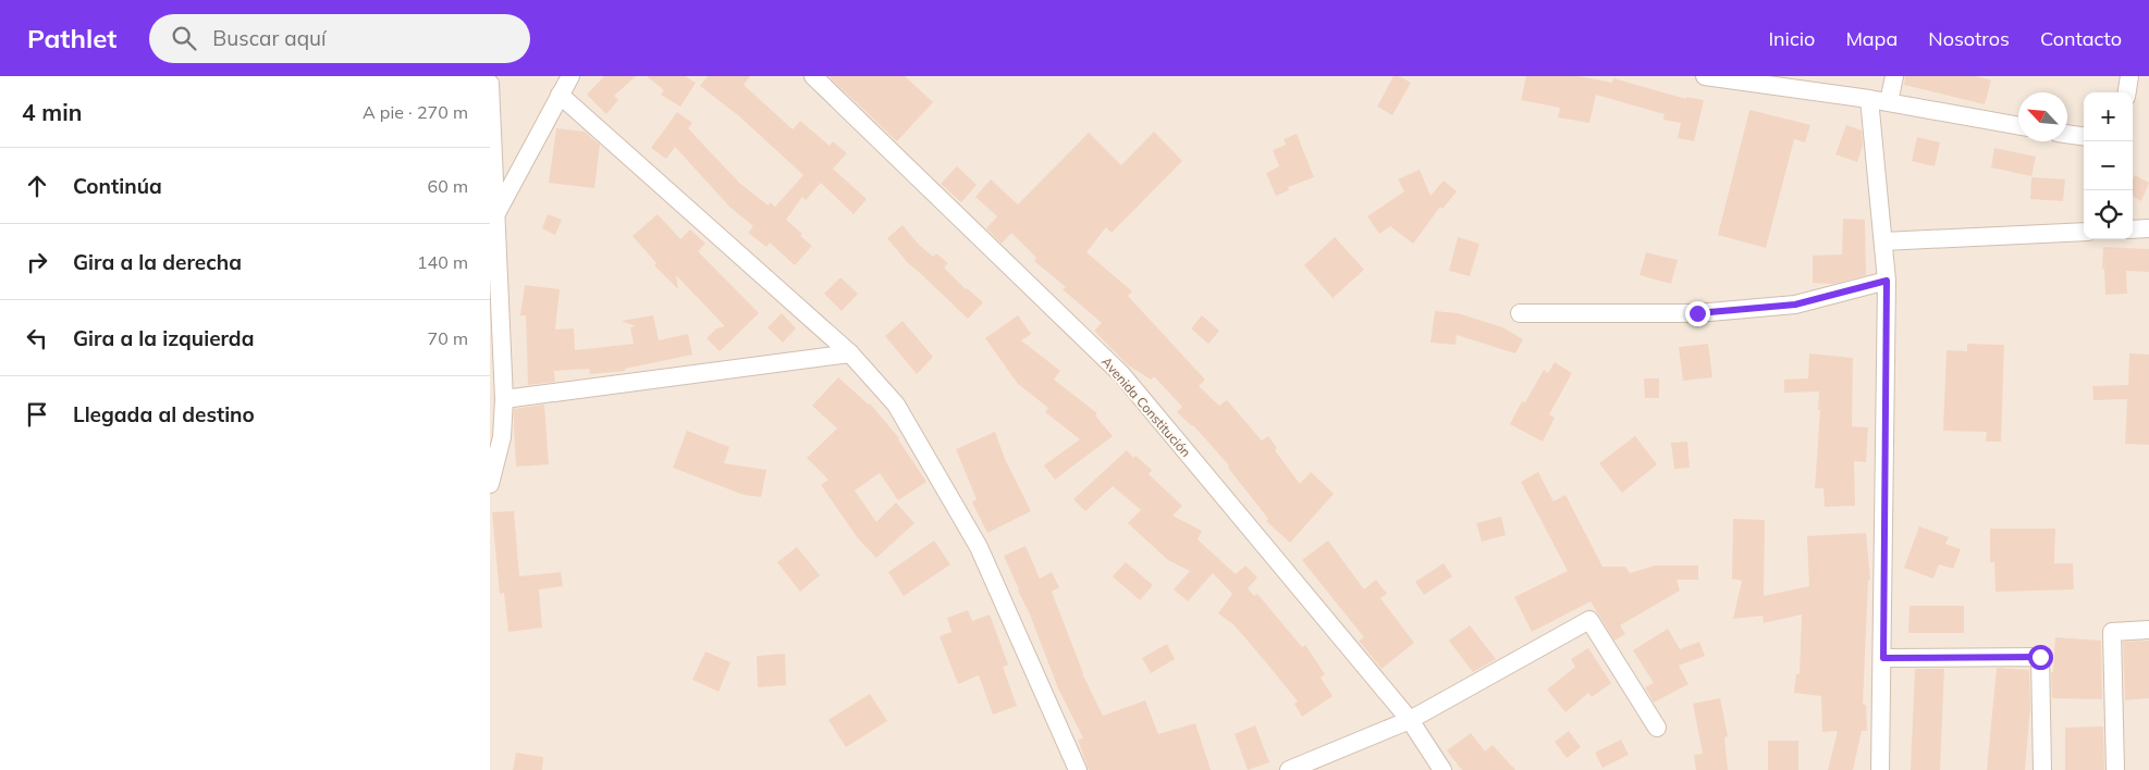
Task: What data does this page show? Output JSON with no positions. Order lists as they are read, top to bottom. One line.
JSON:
{"streets":{"street":["Avenida Constitución"]},"north":"top left","page":{"header":"Pathlet","search":"Buscar aquí","nav":["Inicio","Mapa","Nosotros","Contacto"],"heading":["4 min","A pie · 270 m"],"map_buttons":["+","−"],"list":[["Continúa","60 m"],["Gira a la derecha","140 m"],["Gira a la izquierda","70 m"],"Llegada al destino"]}}
